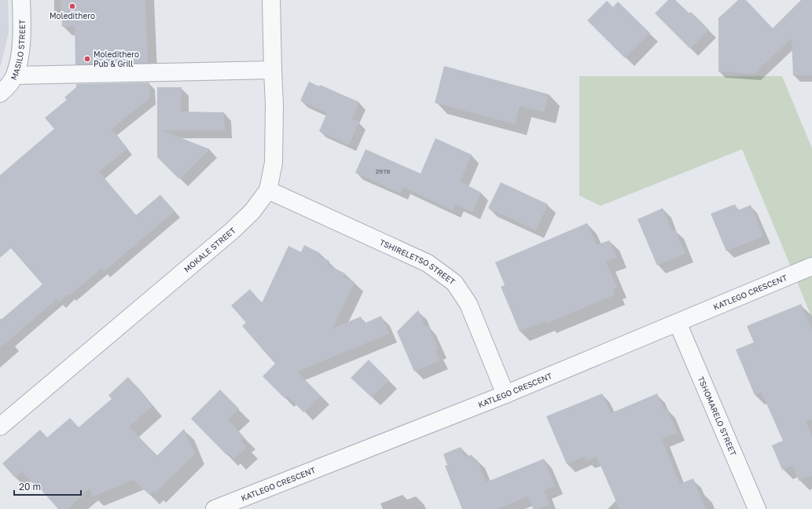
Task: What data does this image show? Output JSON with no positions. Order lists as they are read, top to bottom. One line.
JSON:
{"streets":{"street":["MASILO STREET","MOKALE STREET","TSHIRELETSO STREET","KATLEGO CRESCENT","TSHOMARELO STREET"]},"crossings":[["MOKALE STREET","TSHIRELETSO STREET"],["TSHIRELETSO STREET","KATLEGO CRESCENT"],["KATLEGO CRESCENT","TSHOMARELO STREET"]],"places":["Moledithero","Moledithero Pub & Grill"],"house_numbers":["2978"],"scale_bar":"20 m"}
